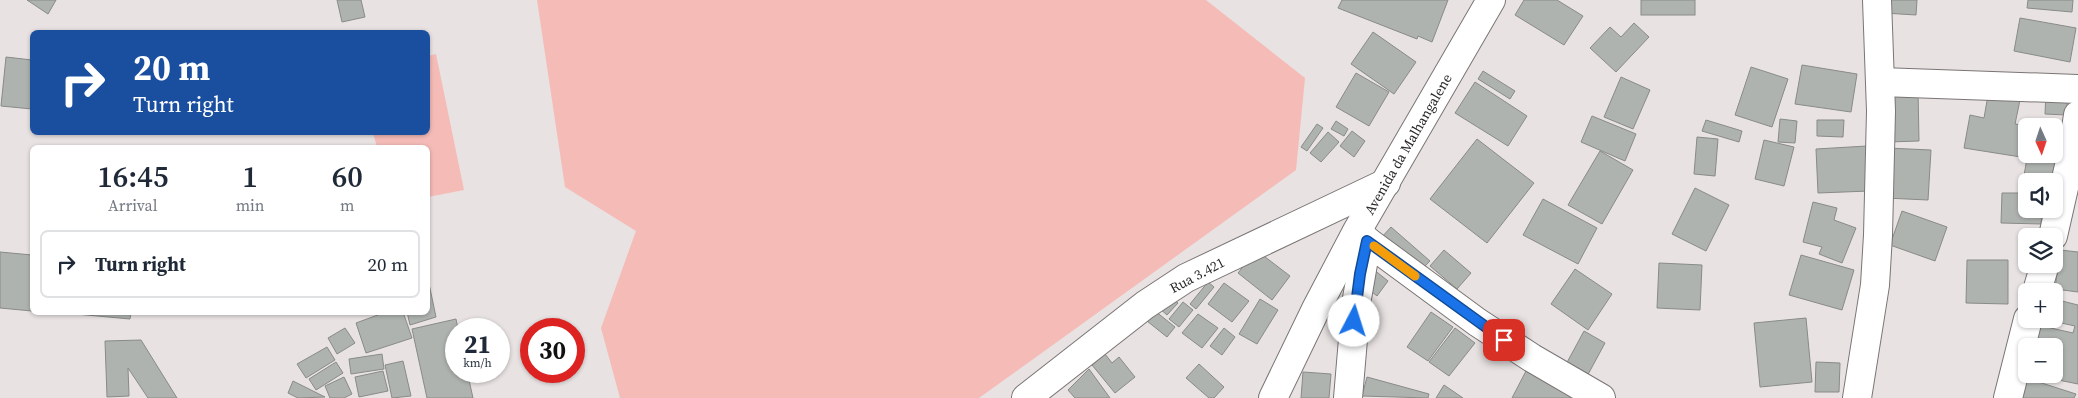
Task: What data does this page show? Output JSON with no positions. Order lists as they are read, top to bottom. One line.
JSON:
{"streets":{"street":["Avenida da Malhangalene","Rua 3.421"]},"crossings":[["Avenida da Malhangalene","Rua 3.421"]],"north":"bottom","page":{"turn":["20 m","Turn right"],"map_buttons":["+","−"],"eta":["16:45","Arrival","1","min","60","m"],"list":[{"name":"Turn right","value":"20 m"}],"speed":"21 km/h","limit":"30"}}
